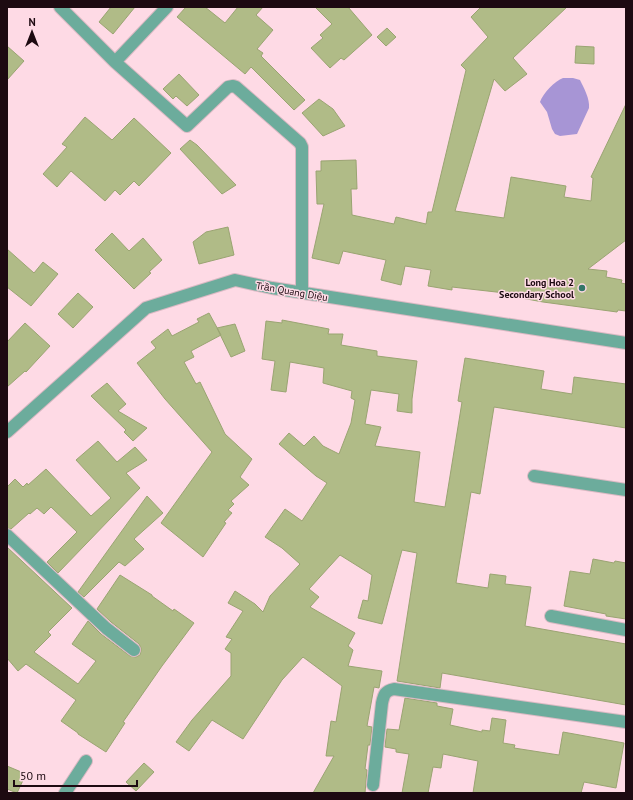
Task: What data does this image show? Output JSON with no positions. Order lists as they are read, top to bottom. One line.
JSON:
{"streets":{"street":["Trần Quang Diệu"]},"places":["Long Hoa 2 Secondary School"],"scale_bar":"50 m","north":"top"}
